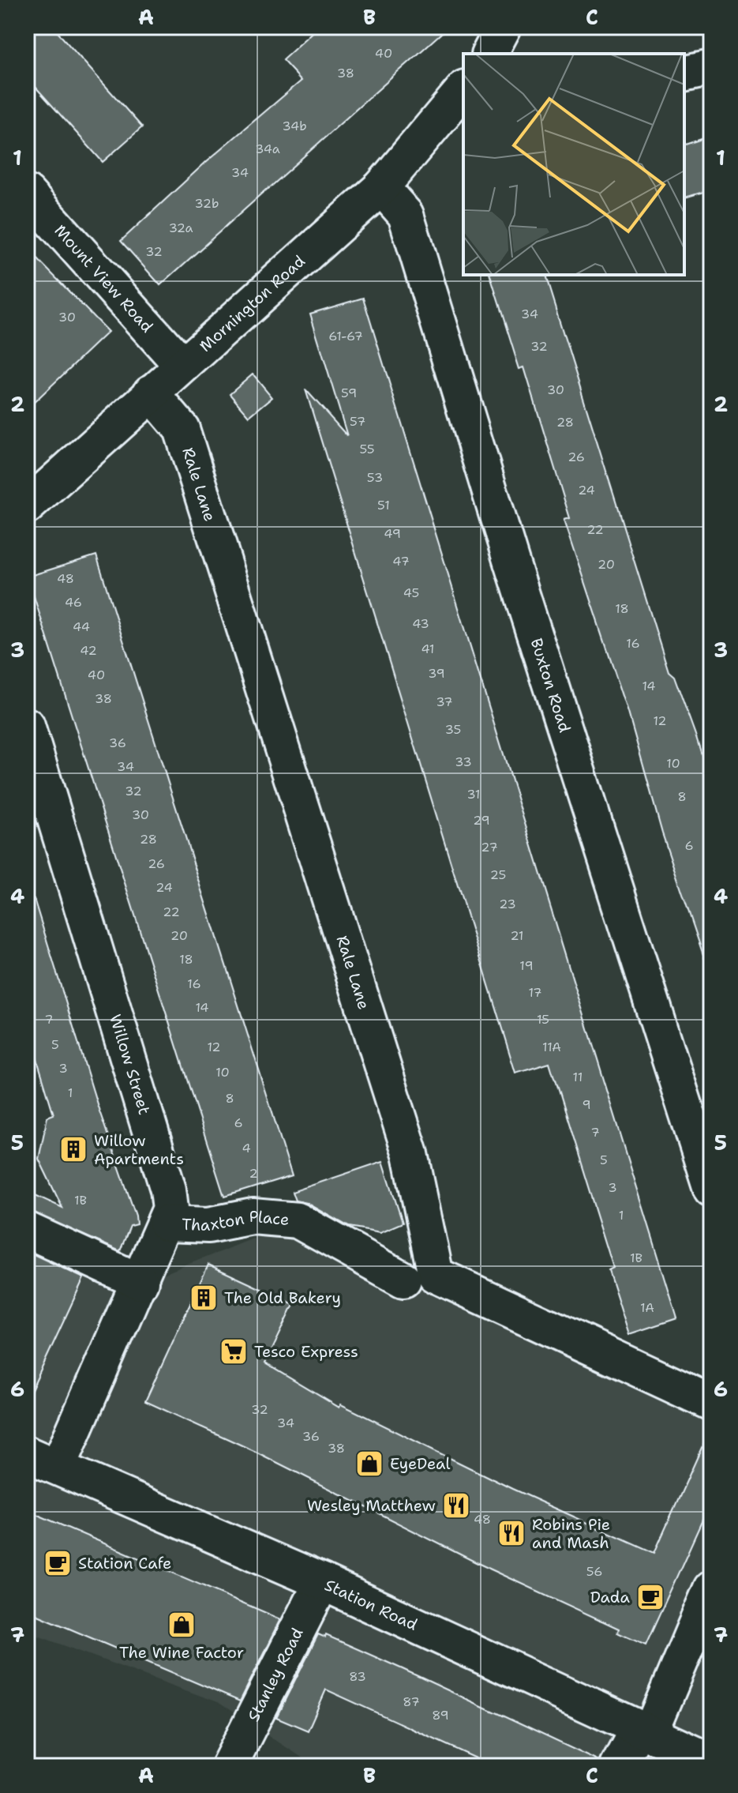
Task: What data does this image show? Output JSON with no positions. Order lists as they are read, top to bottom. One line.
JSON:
{"streets":{"street":["Mount View Road","Mornington Road","Rale Lane","Buxton Road","Willow Street","Thaxton Place","Station Road","Stanley Road"]},"crossings":[["Mount View Road","Mornington Road"],["Mornington Road","Rale Lane"],["Mornington Road","Buxton Road"],["Willow Street","Thaxton Place"],["Willow Street","Station Road"],["Station Road","Stanley Road"]],"places":{"building":["Willow Apartments","The Old Bakery"],"supermarket":["Tesco Express"],"shop":["EyeDeal","The Wine Factor"],"restaurant":["Wesley Matthew","Robins Pie and Mash"],"cafe":["Station Cafe","Dada"]},"house_numbers":["40","38","34b","34a","34","32b","32a","32","34","30","61-67","32","30","59","57","28","55","26","53","24","51","22","49","47","20","48","45","46","18","43","44","16","41","42","39","40","14","38","37","12","35","36","33","10","34","32","31","8","30","29","28","6","27","26","25","24","23","22","20","21","18","19","16","17","14","7","15","5","12","11A","3","10","11","1","8","9","6","7","4","5","2","3","1B","1","1B","1A","32","34","36","38","48","56","83","87","89"],"grid":{"columns":["A","B","C"],"rows":["1","2","3","4","5","6","7"]}}
